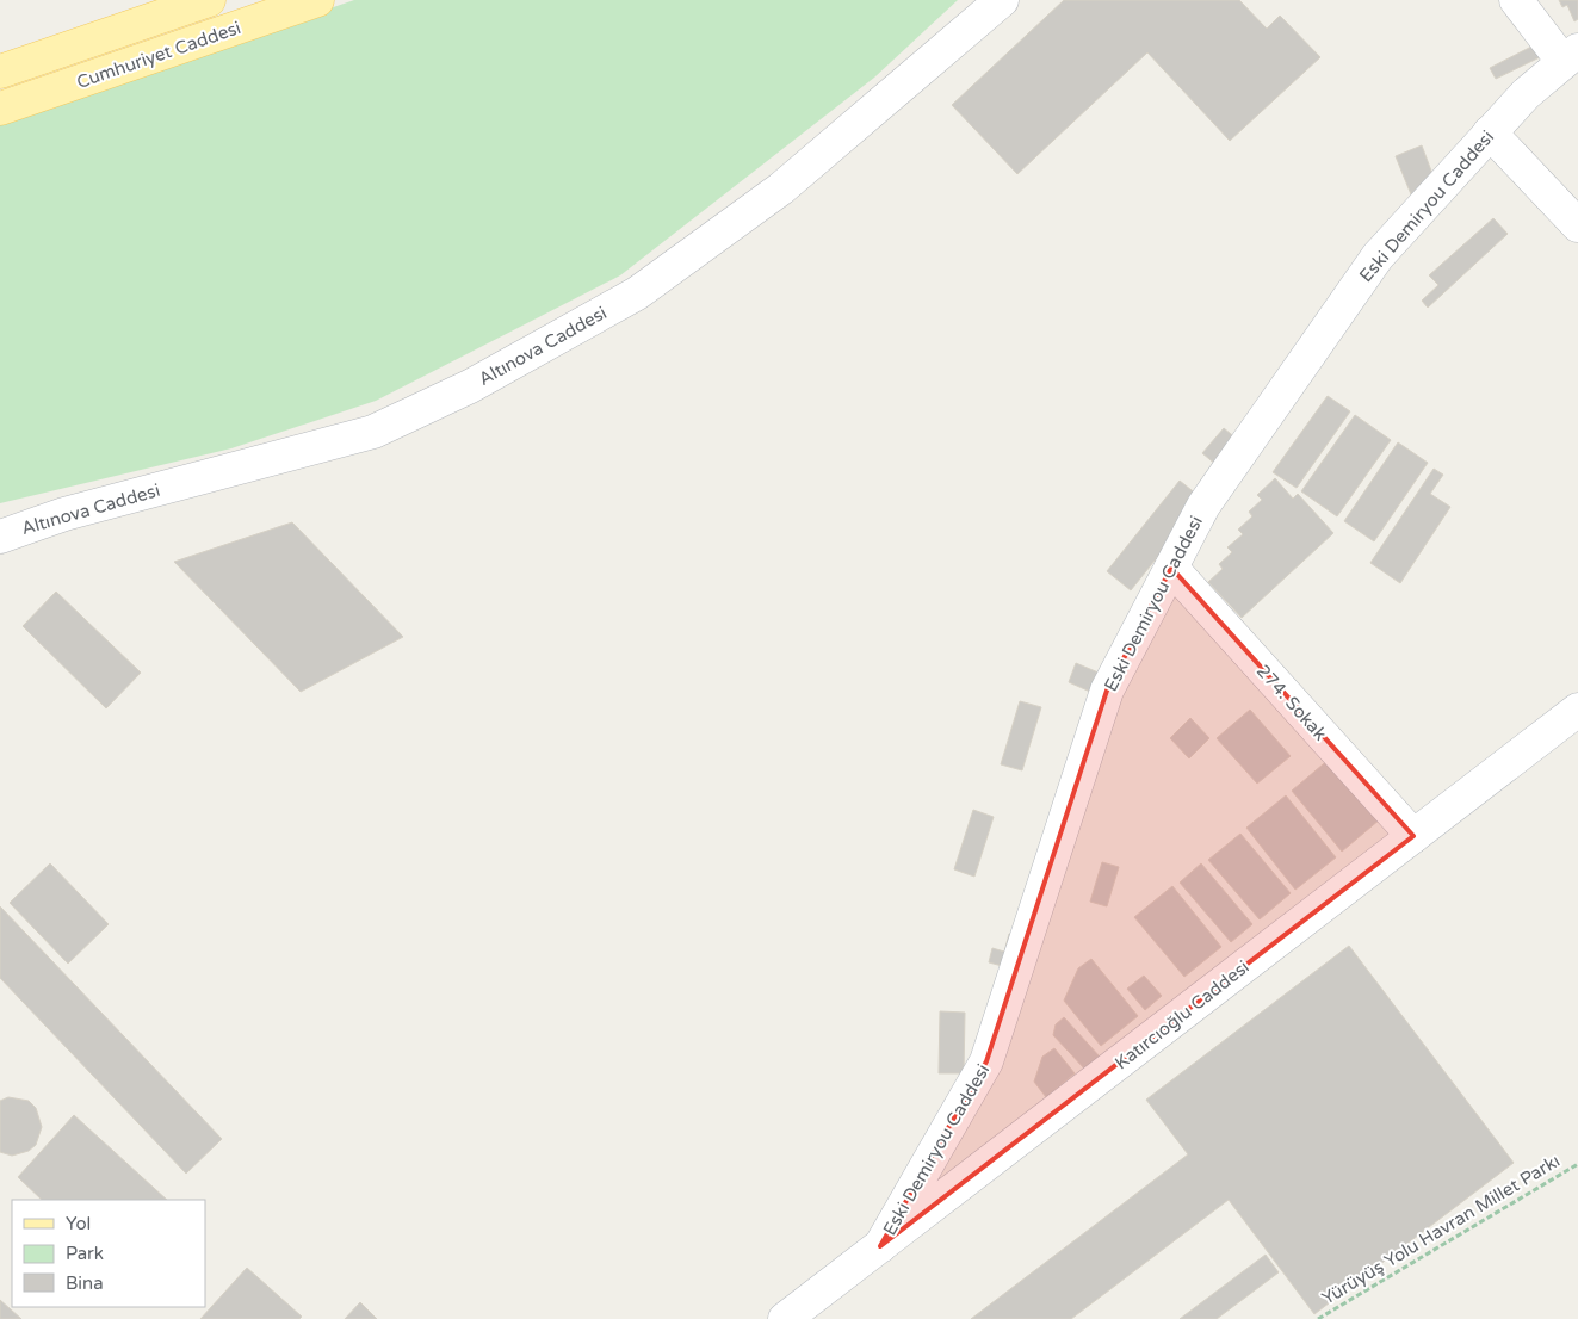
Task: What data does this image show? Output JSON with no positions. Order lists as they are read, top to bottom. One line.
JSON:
{"streets":{"main road":["Cumhuriyet Caddesi","Eski Demiryou Caddesi","Altınova Caddesi","274. Sokak","Katırcıoğlu Caddesi"],"path":["Yürüyüş Yolu Havran Millet Parkı"]},"crossings":[["Eski Demiryou Caddesi","274. Sokak"],["Eski Demiryou Caddesi","Katırcıoğlu Caddesi"],["274. Sokak","Katırcıoğlu Caddesi"]],"legend":["Yol","Park","Bina"]}
